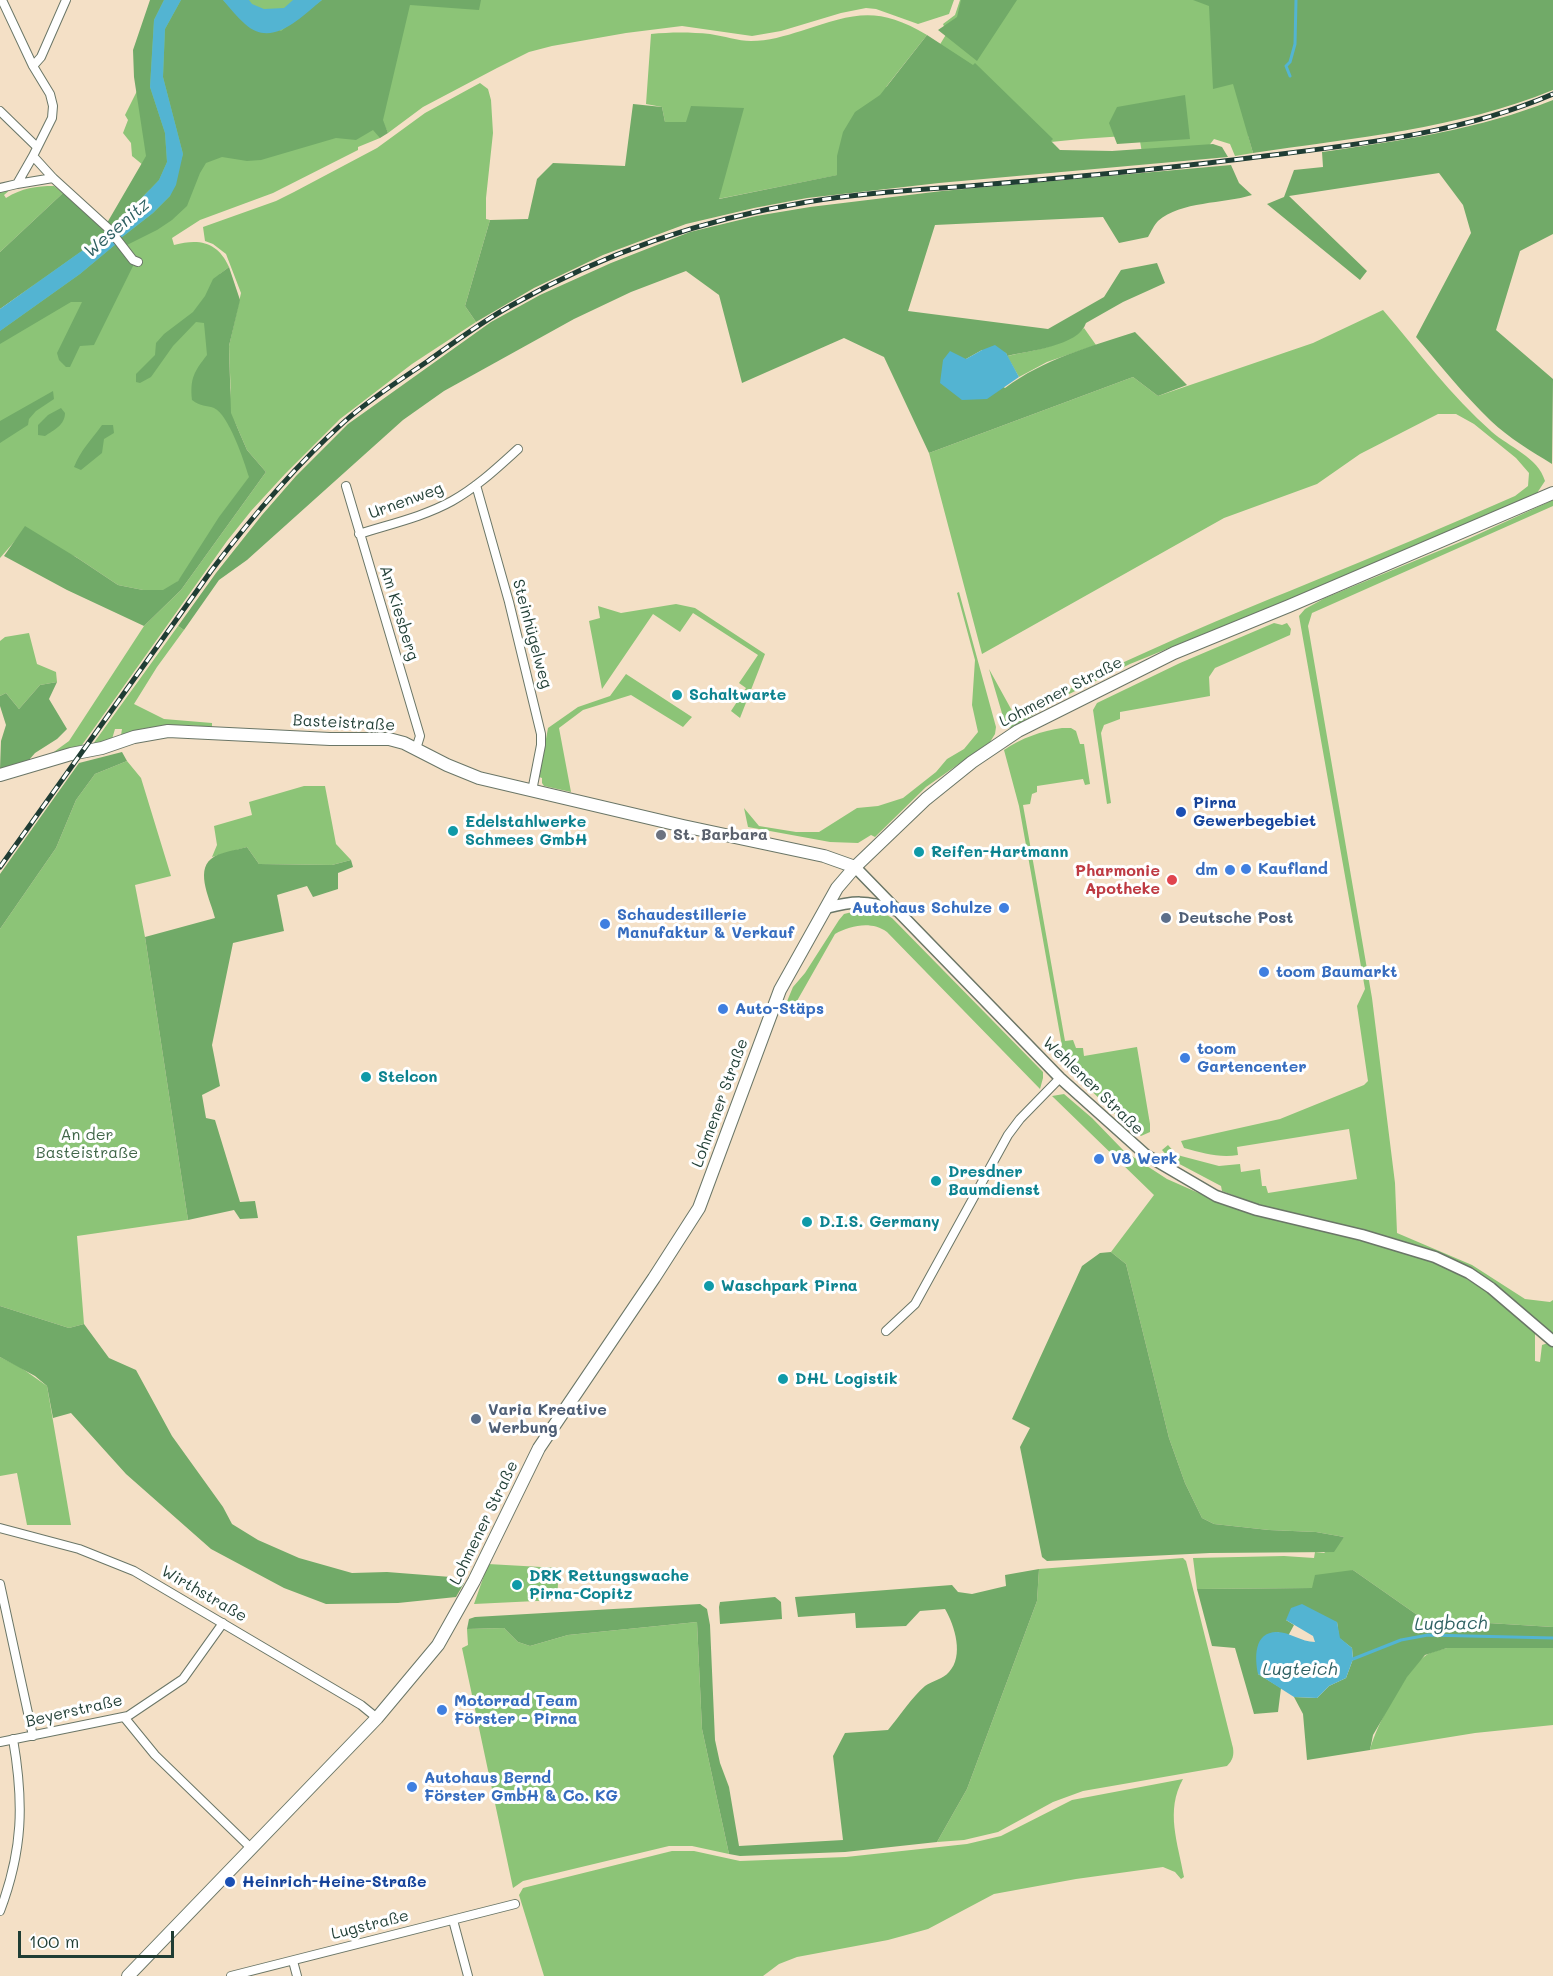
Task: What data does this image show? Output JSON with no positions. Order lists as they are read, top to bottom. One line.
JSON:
{"streets":{"main road":["Lohmener Straße","Basteistraße"],"street":["Urnenweg","Am Kiesberg","Steinhügelweg","Wehlener Straße","Wirthstraße","Beyerstraße","Lugstraße"]},"crossings":[["Urnenweg","Am Kiesberg"],["Urnenweg","Steinhügelweg"],["Am Kiesberg","Basteistraße"],["Steinhügelweg","Basteistraße"],["Lohmener Straße","Basteistraße"],["Lohmener Straße","Wehlener Straße"],["Lohmener Straße","Wirthstraße"],["Basteistraße","Wehlener Straße"],["Wirthstraße","Beyerstraße"]],"water":["Wesenitz","Lugbach","Lugteich"],"parks":["An der Basteistraße"],"places":["Schaltwarte","Pirna Gewerbegebiet","Edelstahlwerke Schmees GmbH","St. Barbara","Reifen-Hartmann","Kaufland","dm","Pharmonie Apotheke","Autohaus Schulze","Deutsche Post","Schaudestillerie Manufaktur & Verkauf","toom Baumarkt","Auto-Stäps","toom Gartencenter","Stelcon","V8 Werk","Dresdner Baumdienst","D.I.S. Germany","Waschpark Pirna","DHL Logistik","Varia Kreative Werbung","DRK Rettungswache Pirna-Copitz","Motorrad Team Förster - Pirna","Autohaus Bernd Förster GmbH & Co. KG","Heinrich-Heine-Straße"],"scale_bar":"100 m"}
